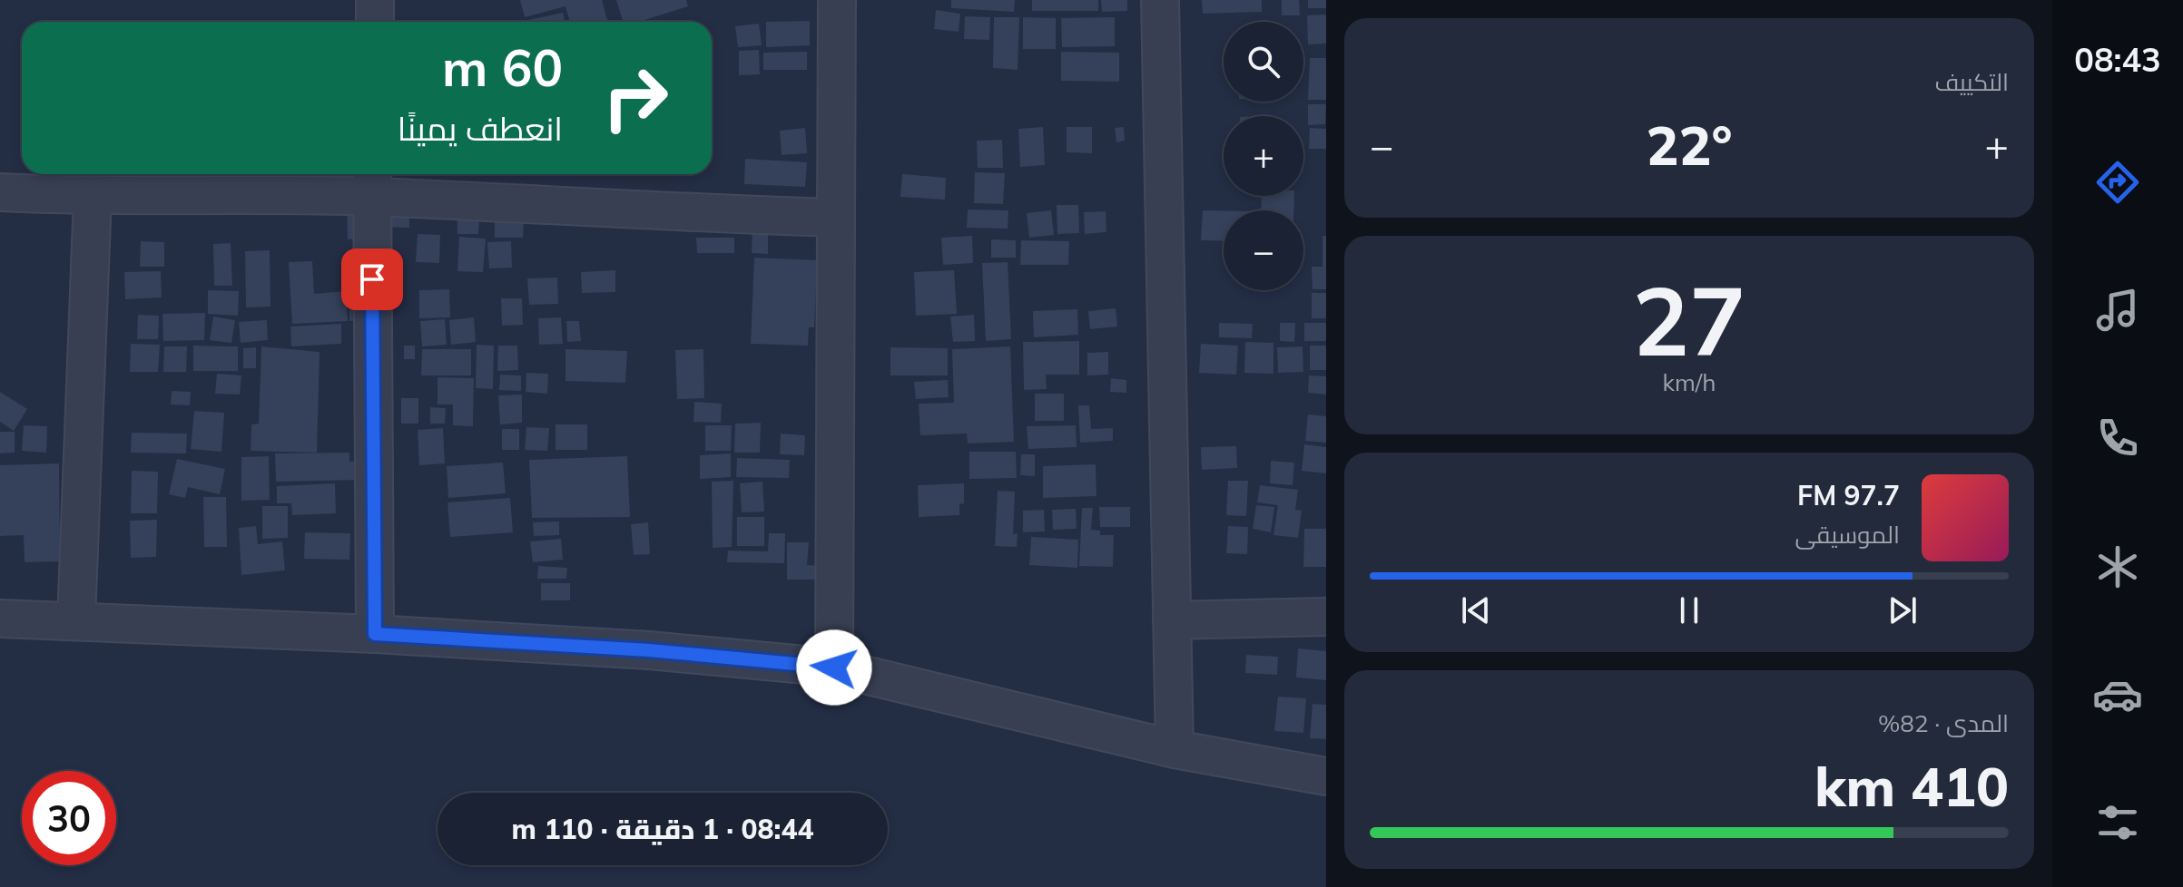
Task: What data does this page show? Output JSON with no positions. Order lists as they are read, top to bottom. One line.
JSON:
{"page":{"tabs":"08:43","tile":["التكييف",["27","km/h"],["المدى · 82%","410 km"]],"map_buttons":["+","−"],"turn":["60 m","انعطف يمينًا"],"heat":["−","22°","+"],"song":["97.7 FM","الموسيقى"],"limit":"30","trip":"08:44 · 1 دقيقة · 110 m"}}
